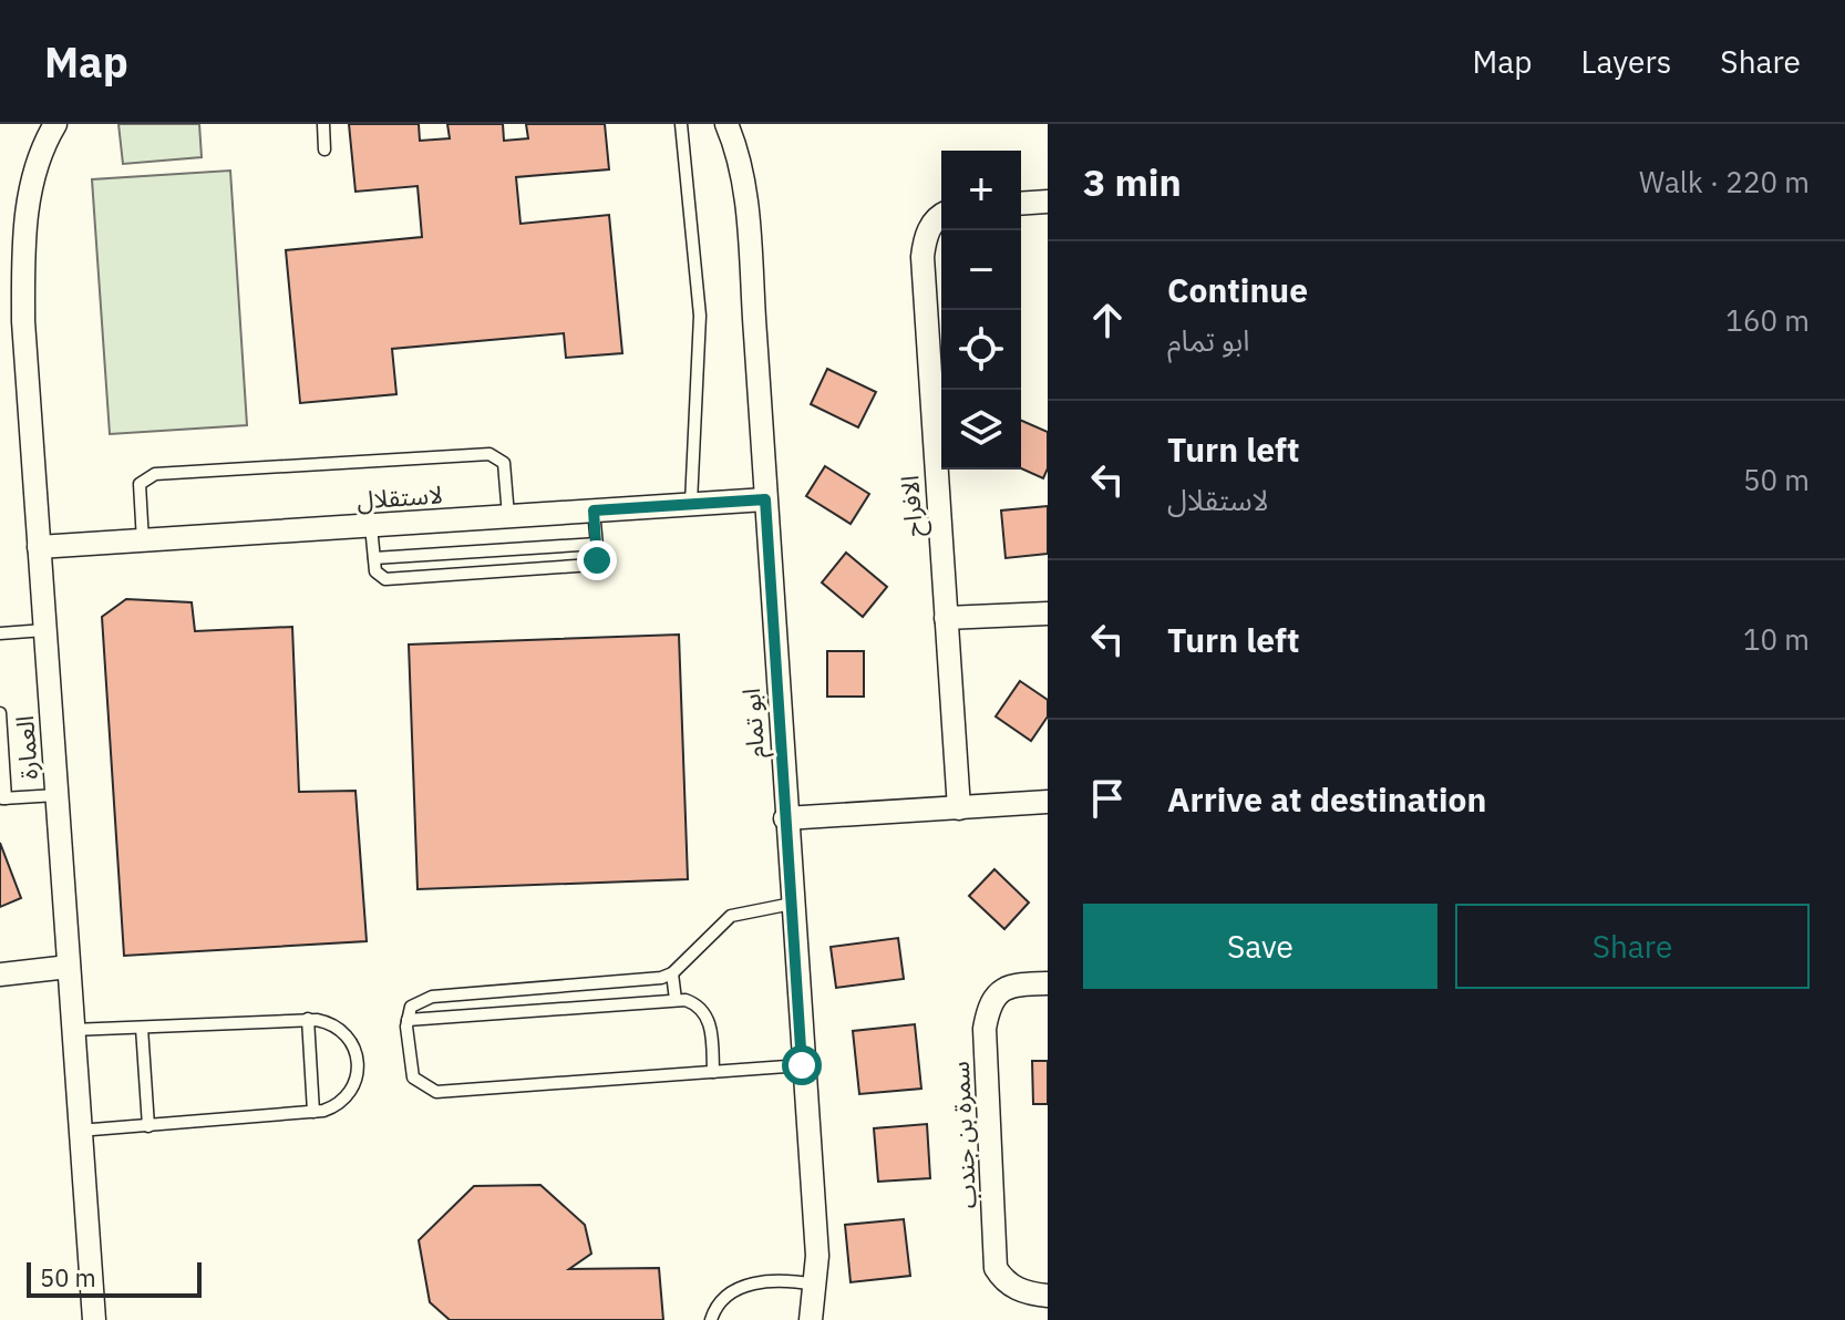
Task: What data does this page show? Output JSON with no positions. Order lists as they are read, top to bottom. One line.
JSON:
{"streets":{"street":["لاستقلال","الافراح","ابو تمام","العمارة","سمرة بن جندب"]},"crossings":[["لاستقلال","ابو تمام"],["لاستقلال","العمارة"]],"scale_bar":"50 m","page":{"header":"Map","nav":["Map","Layers","Share"],"heading":["3 min","Walk · 220 m"],"map_buttons":["+","−"],"list":[["Continue","ابو تمام","160 m"],["Turn left","لاستقلال","50 m"],["Turn left","10 m"],"Arrive at destination"],"buttons":["Save","Share"],"scale":"50 m"}}
